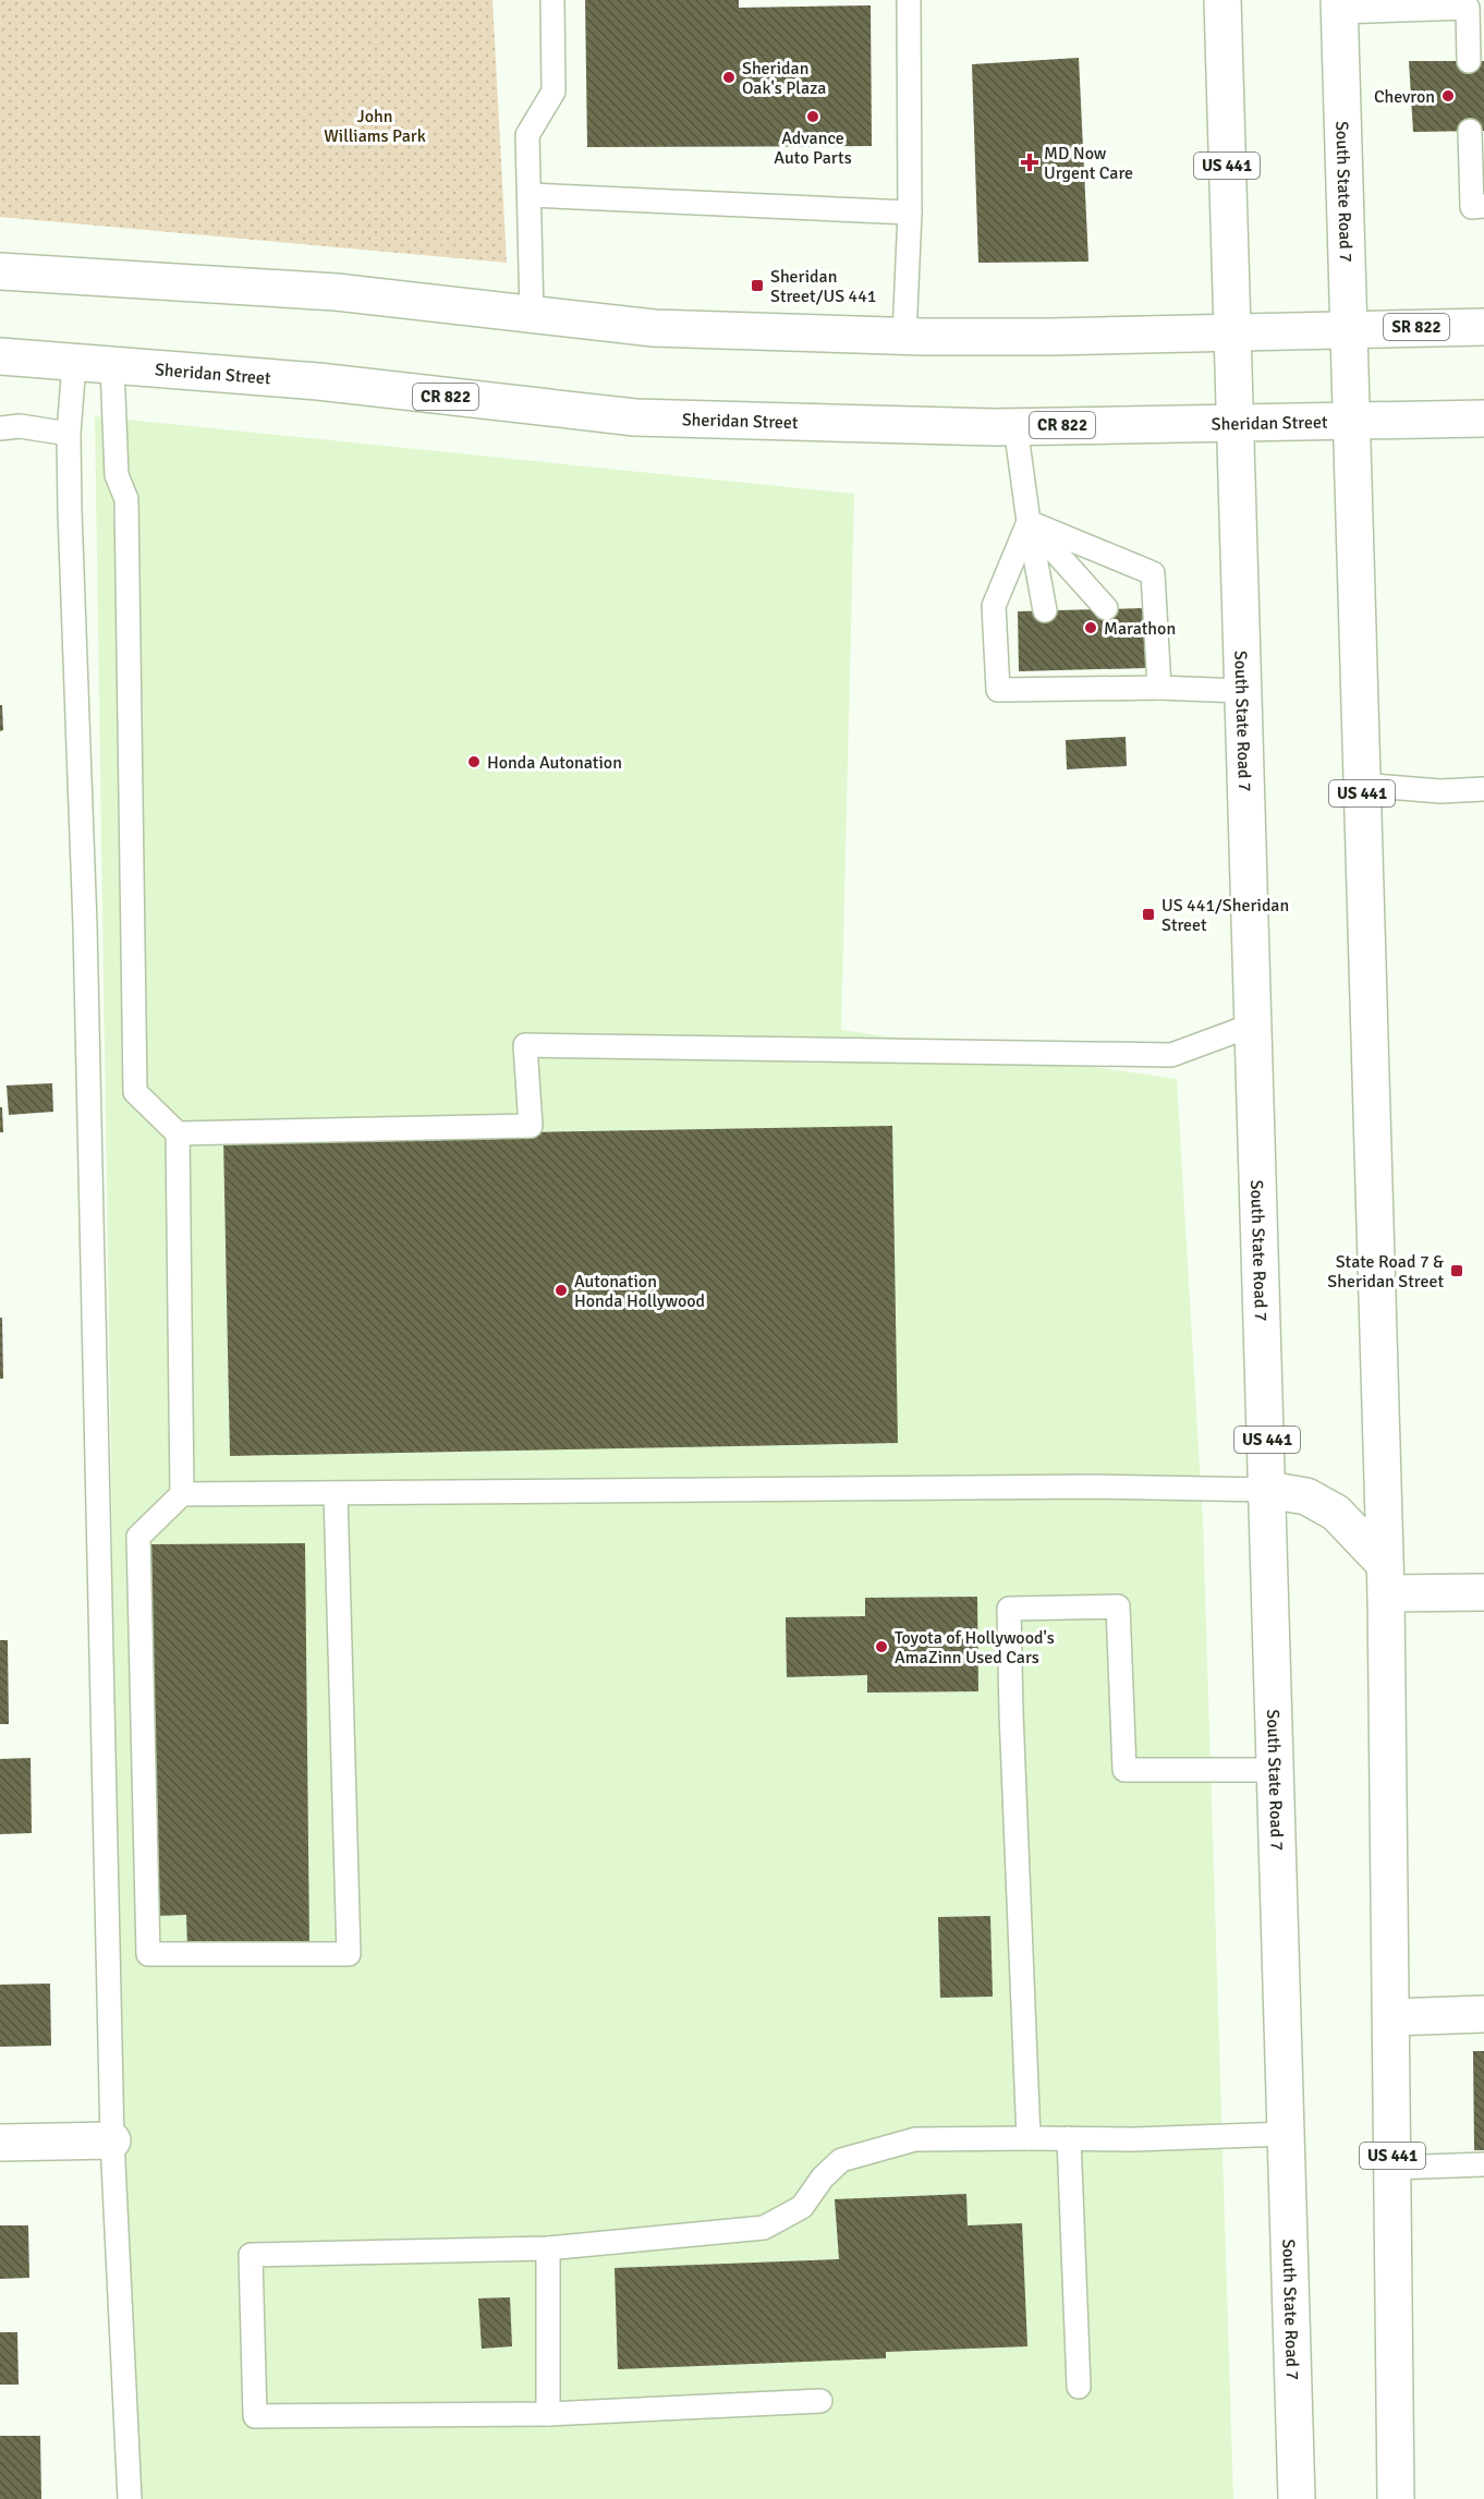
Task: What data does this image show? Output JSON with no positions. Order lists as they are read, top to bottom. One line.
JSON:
{"streets":{"main road":["US 441","South State Road 7","SR 822","Sheridan Street","CR 822"]},"crossings":[["South State Road 7","SR 822"],["South State Road 7","Sheridan Street"]],"parks":["John Williams Park"],"places":{"other":["Sheridan Oak's Plaza","Chevron","Advance Auto Parts","Marathon","Honda Autonation","Autonation Honda Hollywood","Toyota of Hollywood's AmaZinn Used Cars"],"health":["MD Now Urgent Care"],"transit":["Sheridan Street/US 441","US 441/Sheridan Street","State Road 7 & Sheridan Street"]}}
